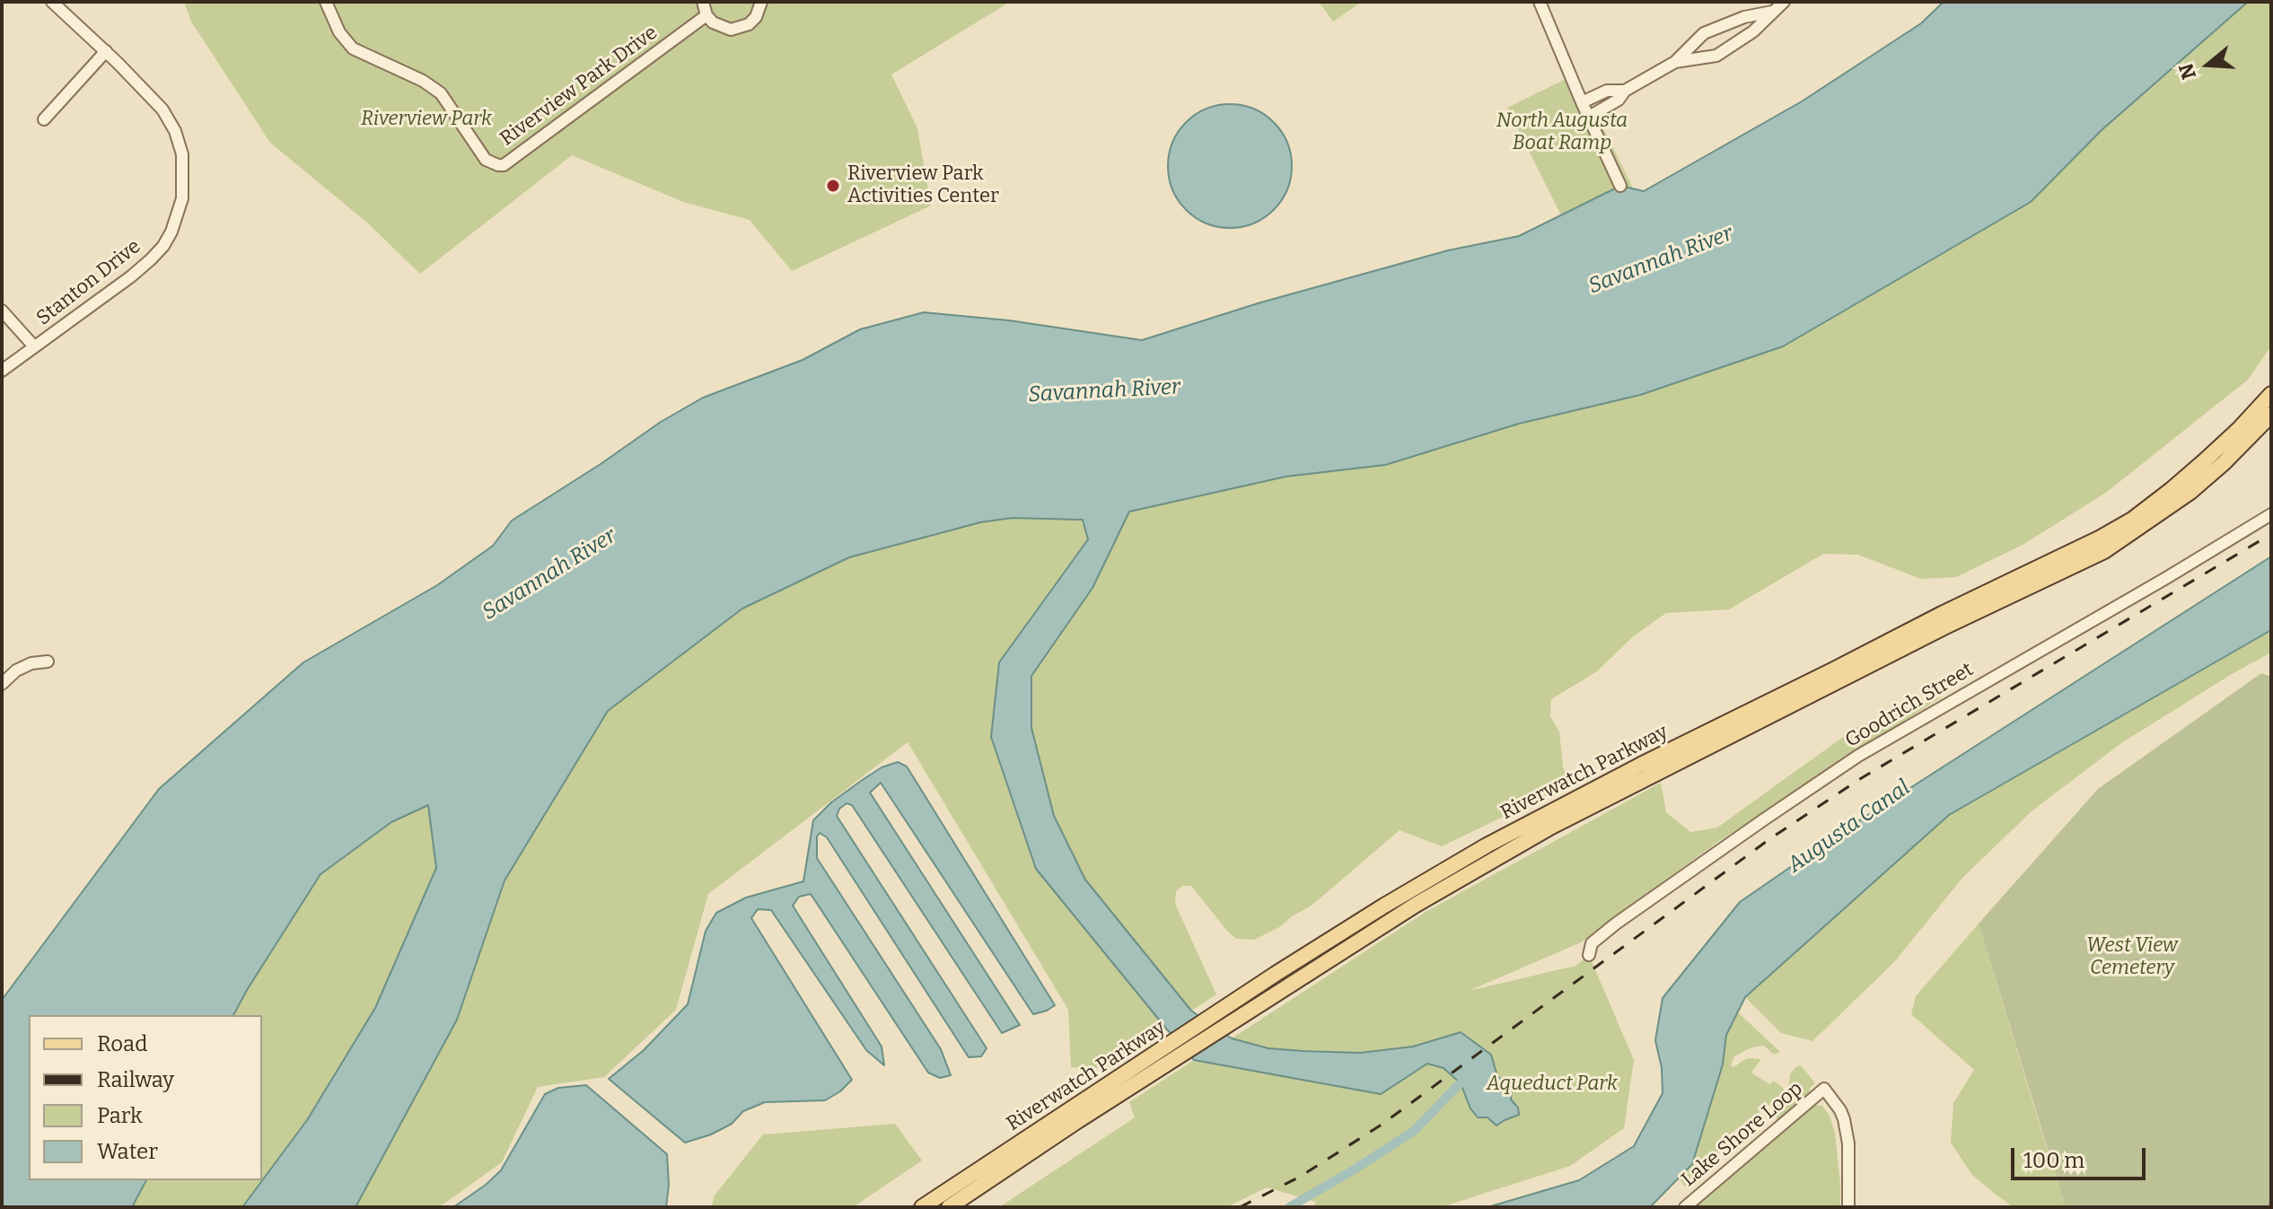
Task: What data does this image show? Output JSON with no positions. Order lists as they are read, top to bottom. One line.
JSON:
{"streets":{"main road":["Riverwatch Parkway"],"street":["Riverview Park Drive","Stanton Drive","Goodrich Street","Lake Shore Loop"]},"water":["Savannah River","Augusta Canal"],"parks":["Riverview Park","North Augusta Boat Ramp","West View Cemetery","Aqueduct Park"],"places":["Riverview Park Activities Center"],"legend":["Road","Railway","Park","Water"],"scale_bar":"100 m","north":"left"}
